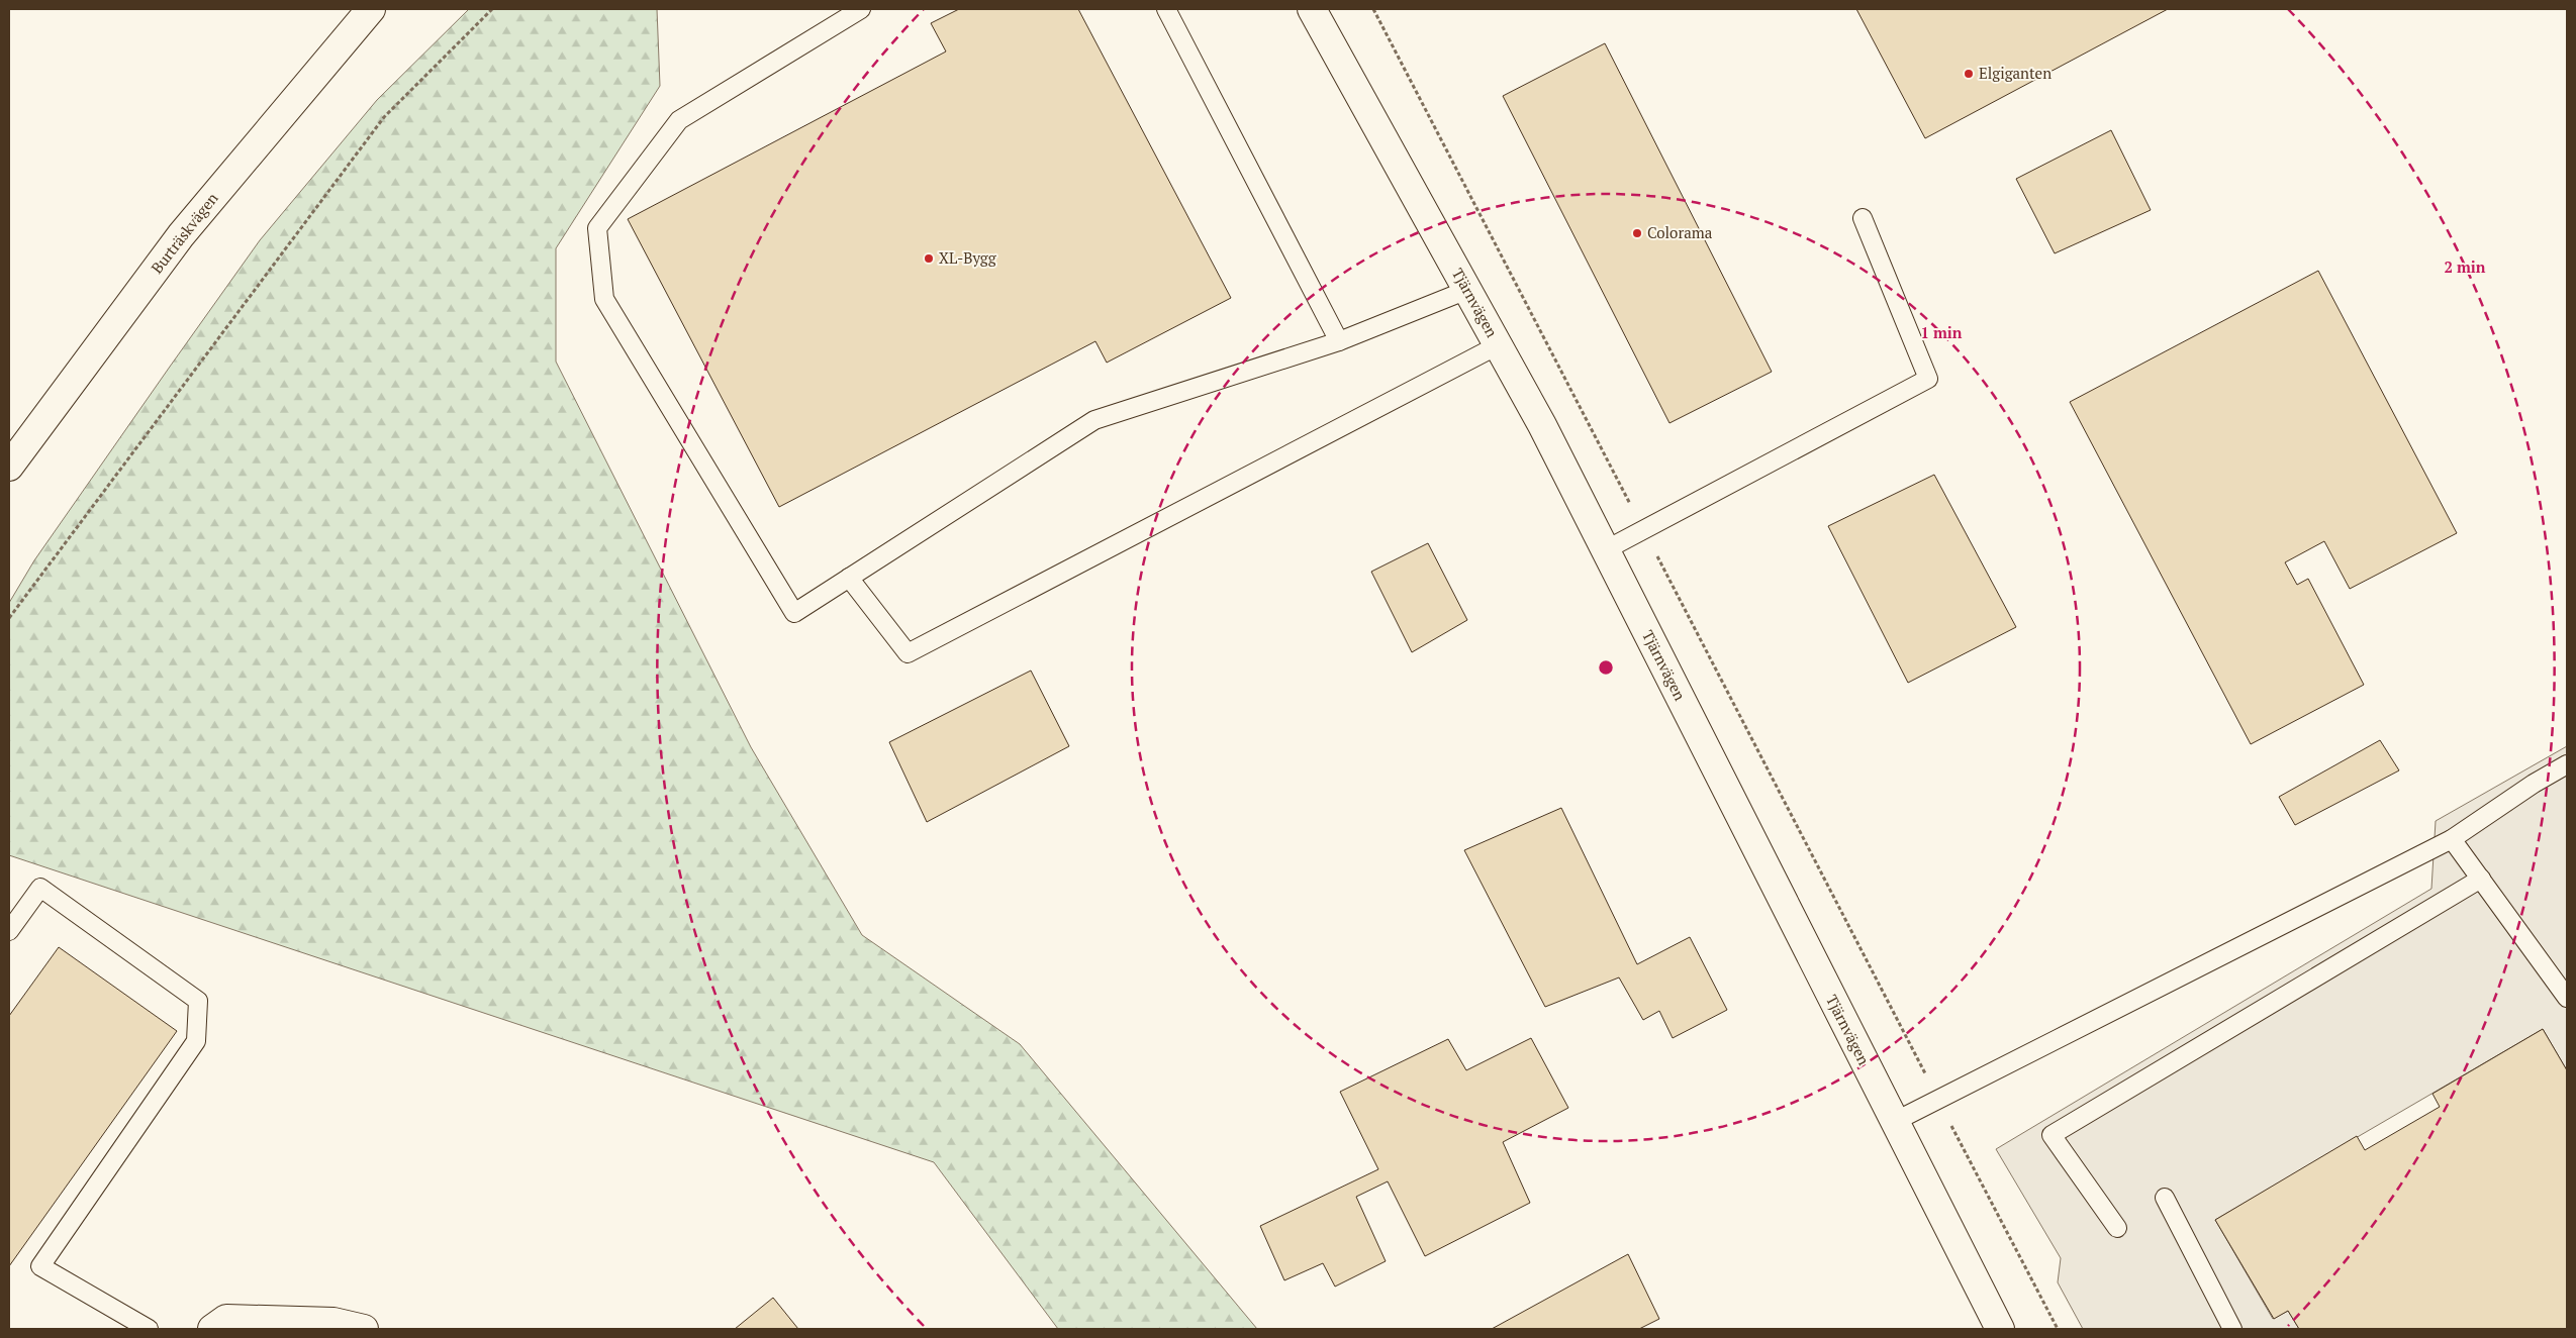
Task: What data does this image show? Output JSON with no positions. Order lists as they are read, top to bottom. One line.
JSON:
{"streets":{"street":["Burträskvägen","Tjärnvägen"]},"places":["Elgiganten","Colorama","XL-Bygg"],"rings":["2 min","1 min"]}
